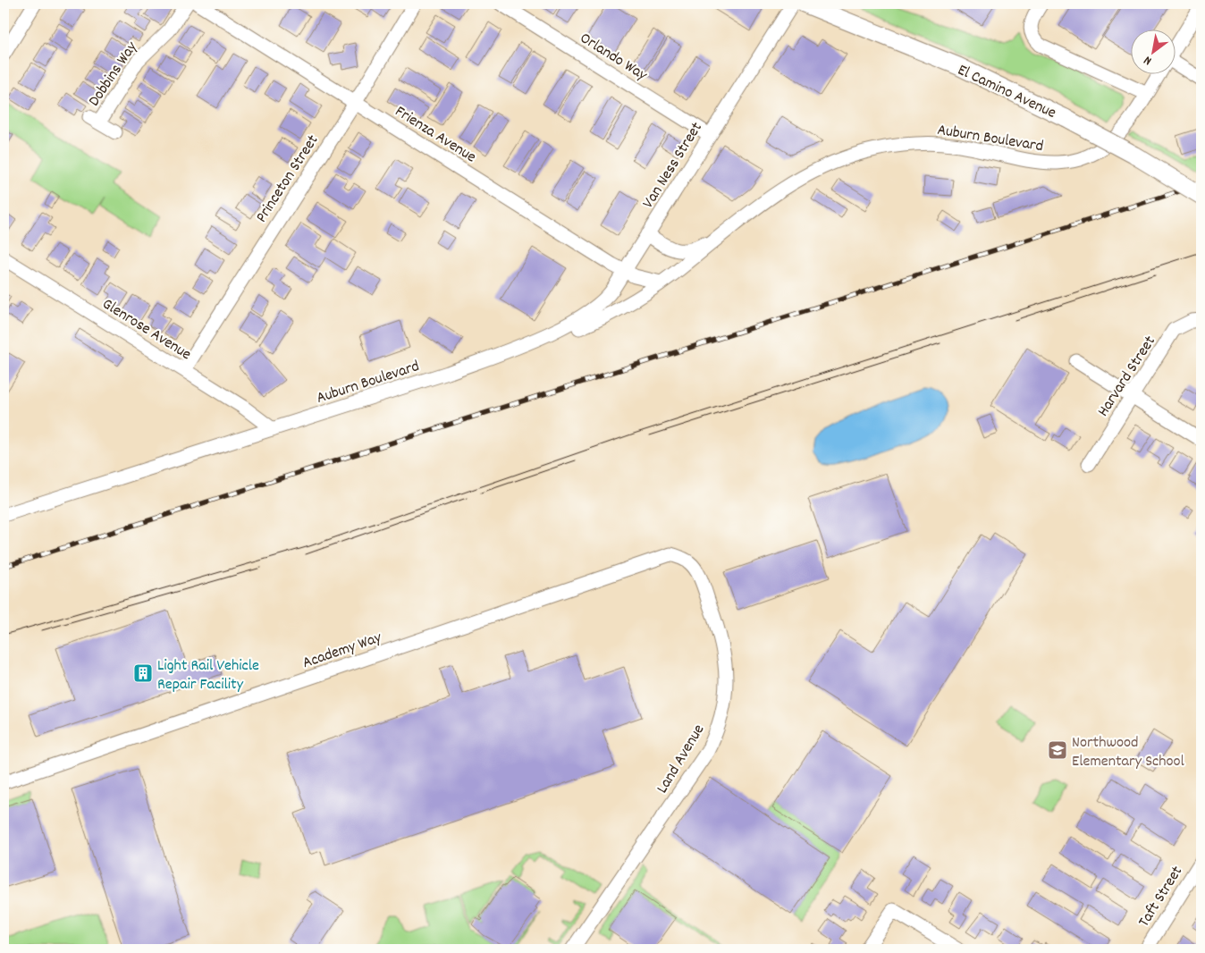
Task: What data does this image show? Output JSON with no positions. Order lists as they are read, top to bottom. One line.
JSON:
{"streets":{"main road":["El Camino Avenue"],"street":["Orlando Way","Dobbins Way","Frienza Avenue","Auburn Boulevard","Van Ness Street","Princeton Street","Glenrose Avenue","Harvard Street","Academy Way","Land Avenue","Taft Street"]},"crossings":[["Orlando Way","Van Ness Street"],["Frienza Avenue","Auburn Boulevard"],["Frienza Avenue","Van Ness Street"],["Frienza Avenue","Princeton Street"],["Auburn Boulevard","Van Ness Street"],["Auburn Boulevard","Glenrose Avenue"],["Princeton Street","Glenrose Avenue"],["Academy Way","Land Avenue"]],"places":{"building":["Light Rail Vehicle Repair Facility"],"school or university":["Northwood Elementary School"]},"north":"bottom left"}
